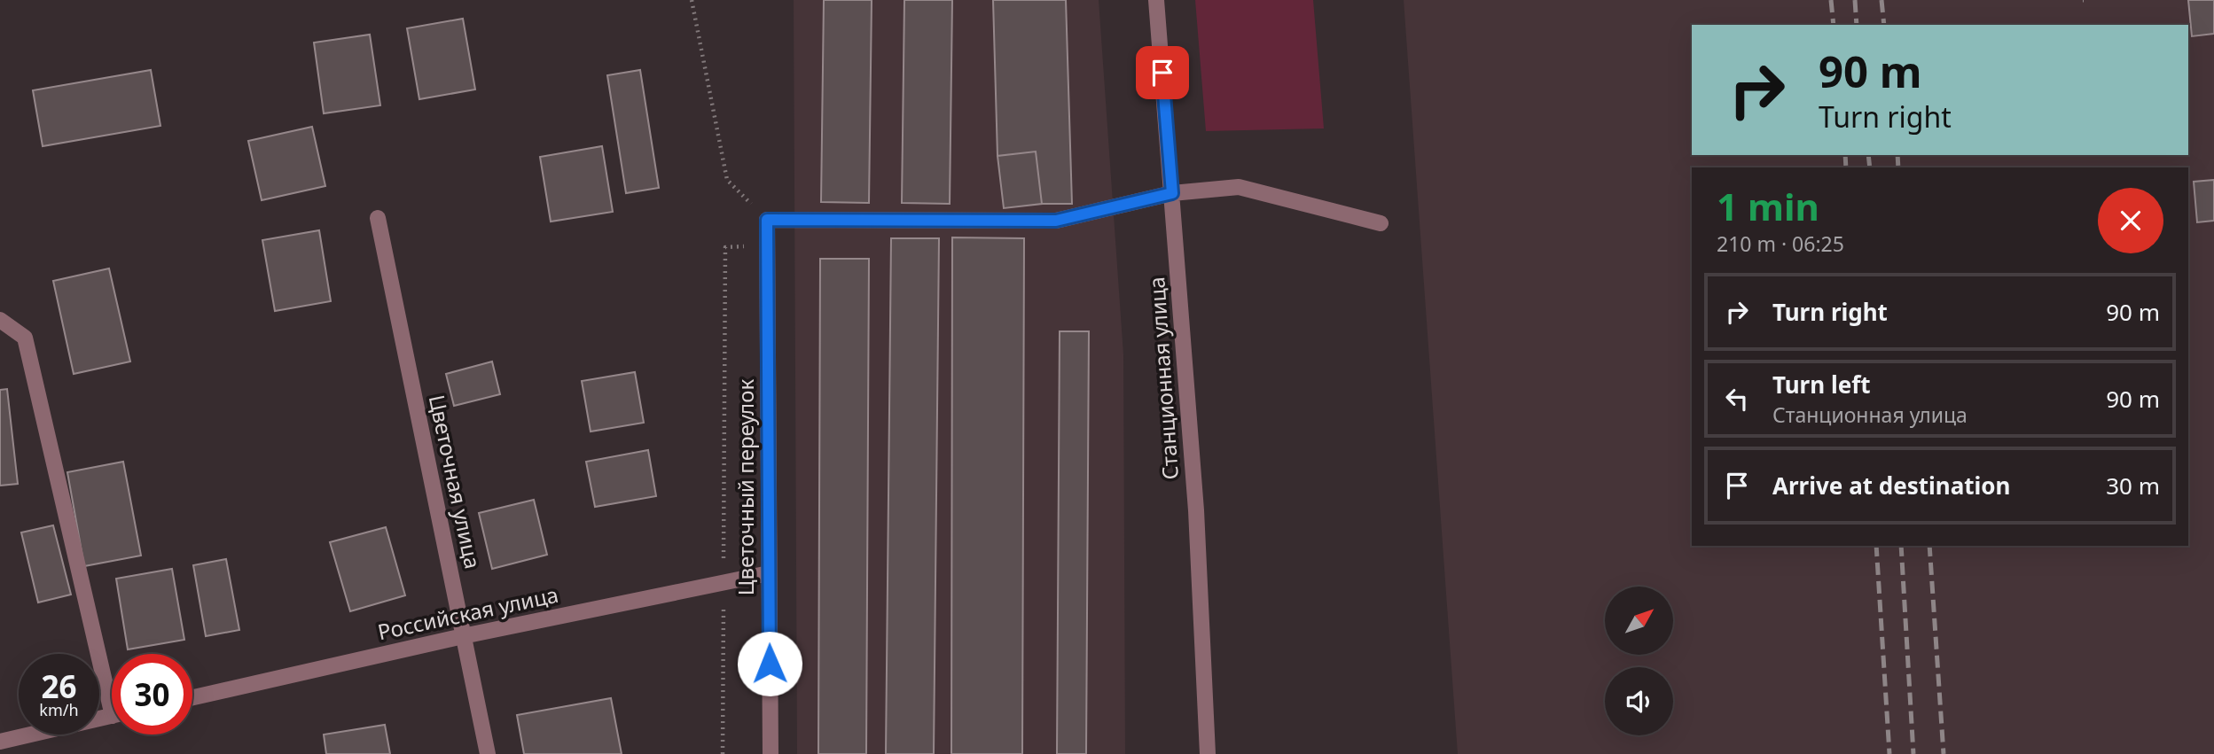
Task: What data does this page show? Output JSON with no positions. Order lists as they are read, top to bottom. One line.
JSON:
{"streets":{"street":["Станционная улица","Цветочная улица","Цветочный переулок","Российская улица"]},"crossings":[["Цветочная улица","Российская улица"],["Цветочный переулок","Российская улица"]],"north":"top right","page":{"turn":["90 m","Turn right"],"heading":["1 min","210 m · 06:25"],"list":[{"name":"Turn right","value":"90 m"},{"name":"Turn left","note":"Станционная улица","value":"90 m"},{"name":"Arrive at destination","value":"30 m"}],"speed":"26 km/h","limit":"30"}}
